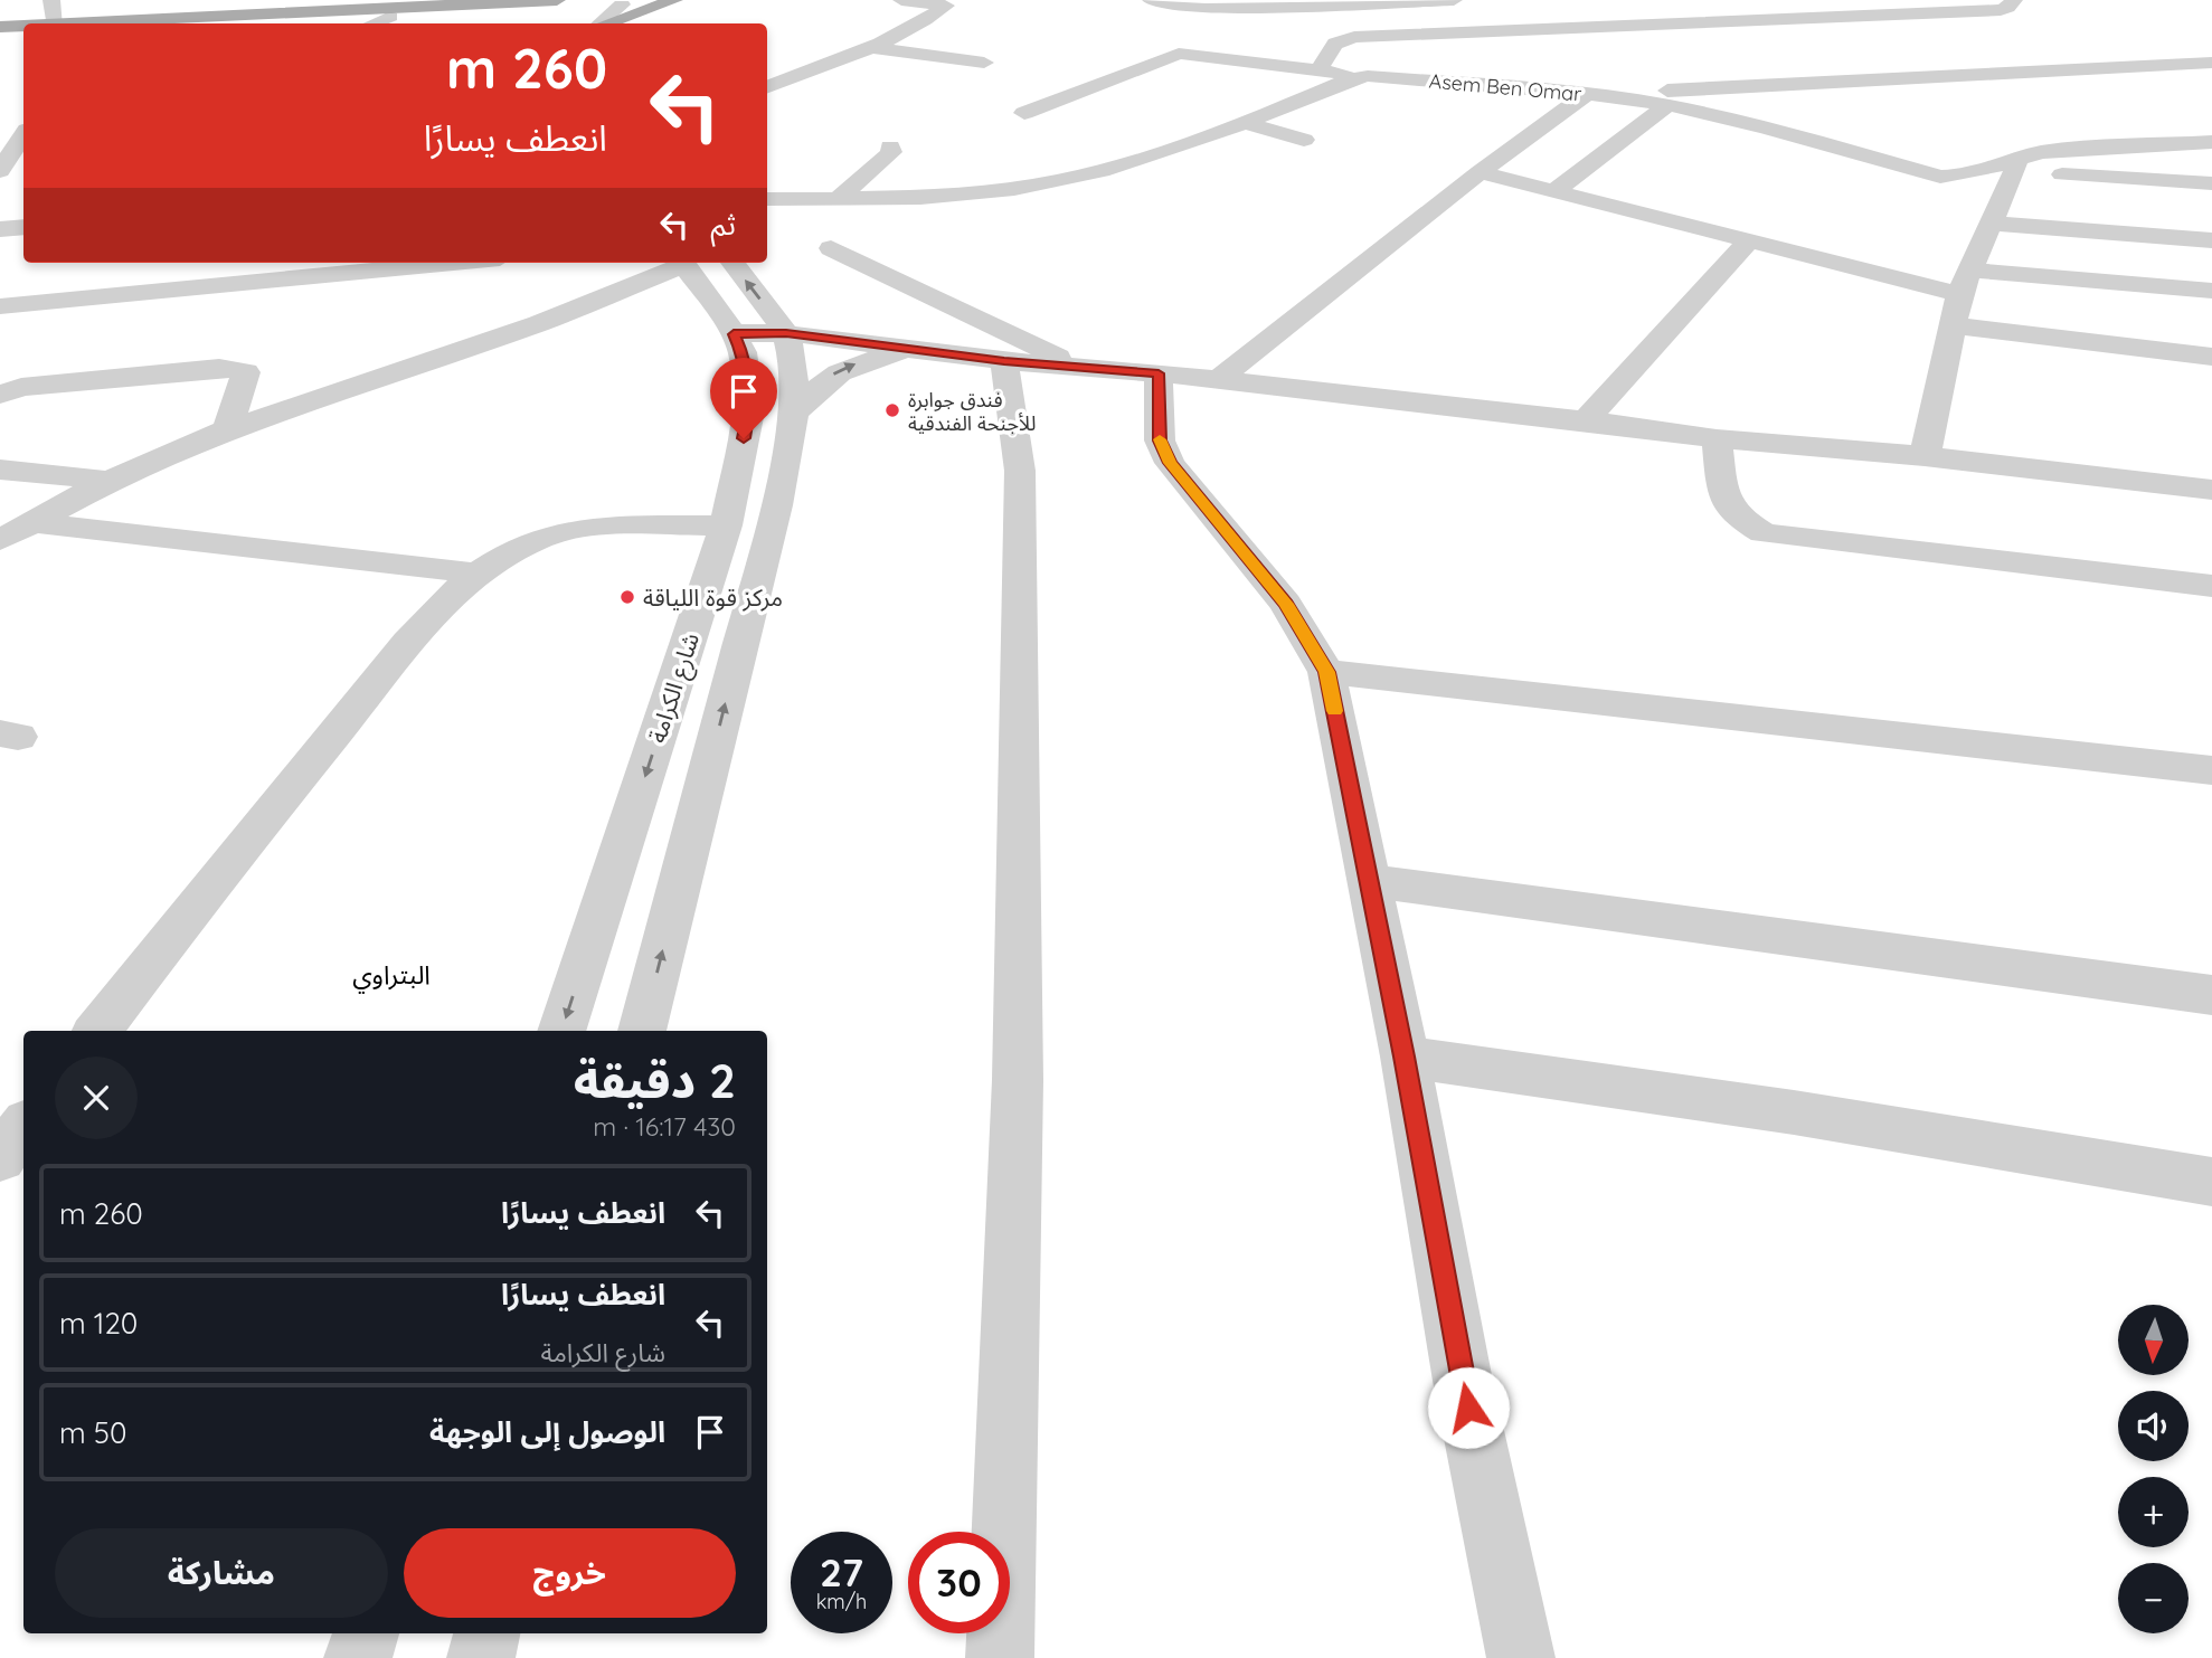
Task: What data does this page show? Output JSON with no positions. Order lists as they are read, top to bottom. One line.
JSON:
{"streets":{"street":["Asem Ben Omar","شارع الكرامة"]},"districts":["البتراوي"],"places":["فندق جوابرة للأجنحة الفندقية","مركز قوة اللياقة"],"north":"bottom","page":{"turn":["260 m","انعطف يسارًا"],"then":"ثم","heading":["2 دقيقة","430 m · 16:17"],"list":[{"name":"انعطف يسارًا","value":"260 m"},{"name":"انعطف يسارًا","note":"شارع الكرامة","value":"120 m"},{"name":"الوصول إلى الوجهة","value":"50 m"}],"map_buttons":["+","−"],"buttons":["خروج","مشاركة"],"speed":"27 km/h","limit":"30"}}
